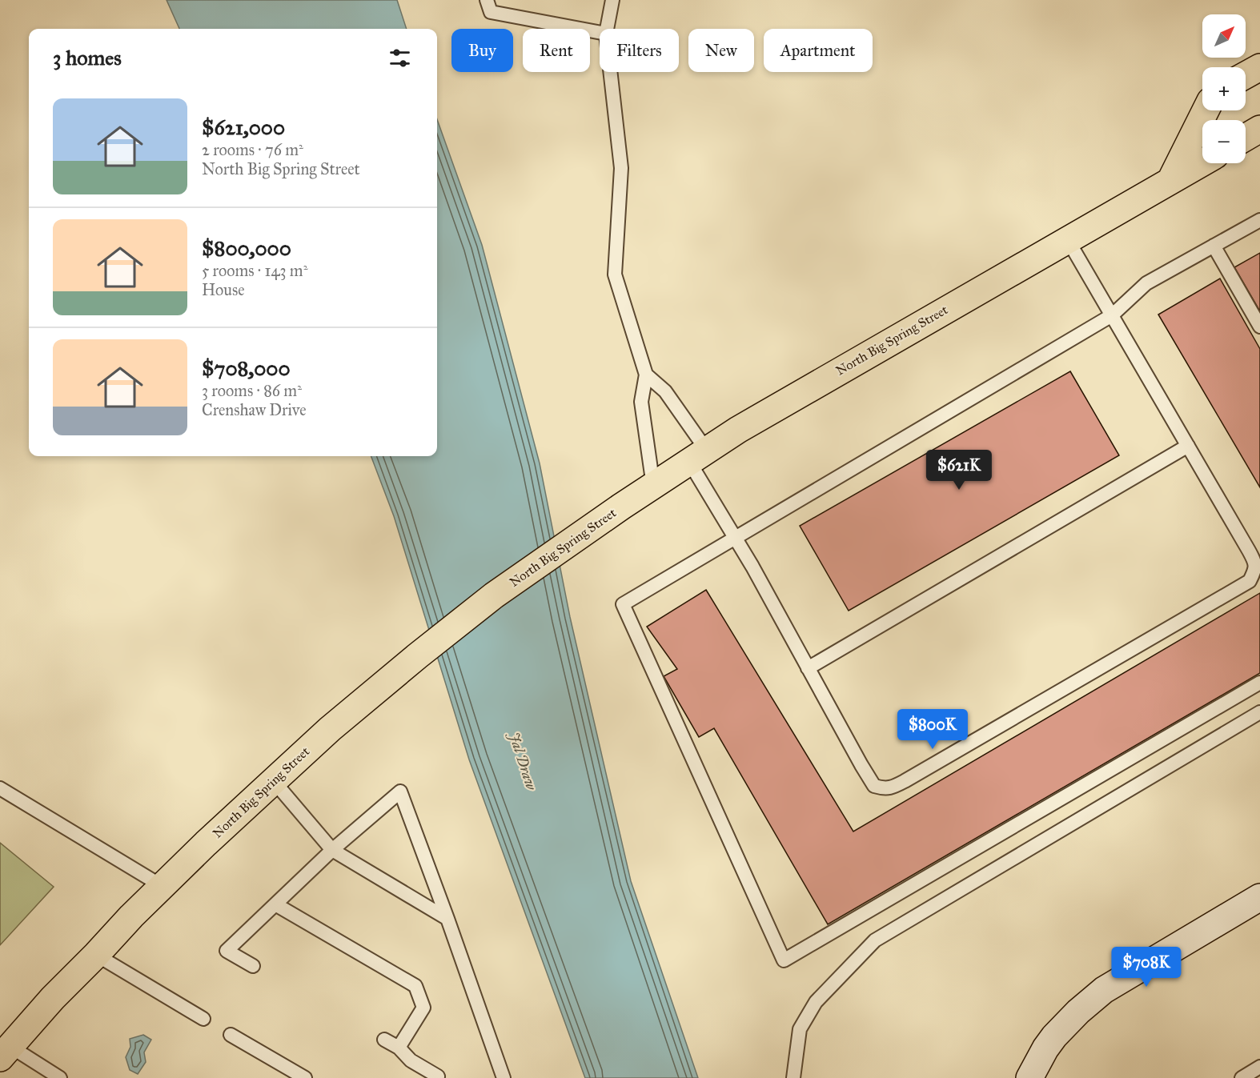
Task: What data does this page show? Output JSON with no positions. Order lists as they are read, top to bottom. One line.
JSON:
{"streets":{"highway":["North Big Spring Street"]},"water":["Jal Draw"],"north":"top right","page":{"map_buttons":["+","−"],"chip":["Buy","Rent","Filters","New","Apartment"],"heading":"3 homes","list":[{"name":"$621,000","note":"2 rooms · 76 m² · North Big Spring Street"},{"name":"$800,000","note":"5 rooms · 143 m² · House"},{"name":"$708,000","note":"3 rooms · 86 m² · Crenshaw Drive"}],"price":["$621K","$800K","$708K"]}}
